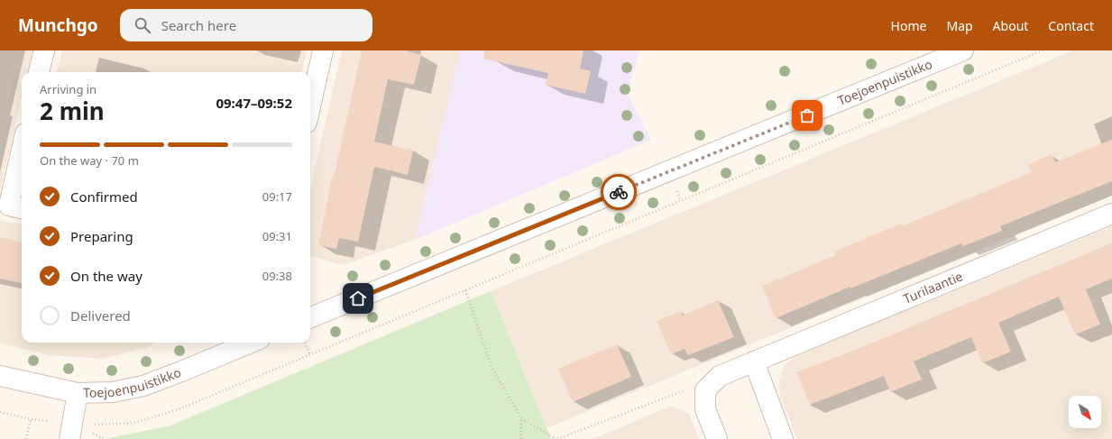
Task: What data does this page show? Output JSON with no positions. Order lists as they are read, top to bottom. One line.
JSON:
{"streets":{"street":["Toejoenpuistikko","Turilaantie"]},"north":"bottom right","page":{"header":"Munchgo","search":"Search here","nav":["Home","Map","About","Contact"],"heading":["2 min","Arriving in","09:47–09:52"],"bar":"On the way · 70 m","list":[["Confirmed","09:17"],["Preparing","09:31"],["On the way","09:38"],"Delivered"]}}
